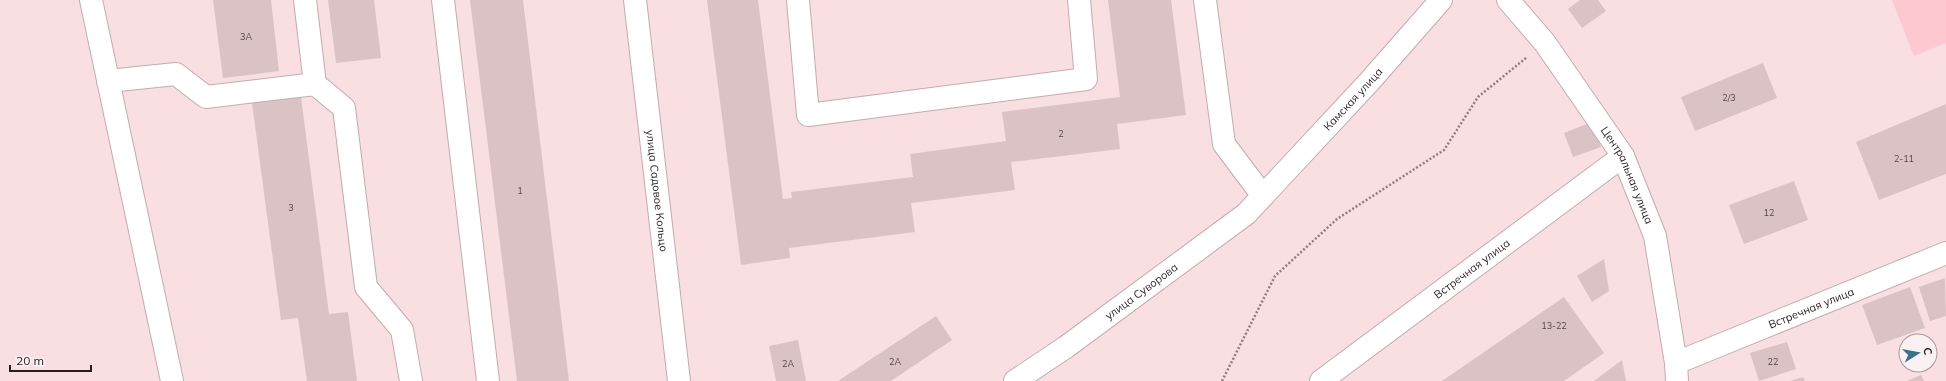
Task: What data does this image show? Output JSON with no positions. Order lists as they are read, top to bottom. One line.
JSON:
{"streets":{"street":["Камская улица","Центральная улица","улица Садовое Кольцо","Встречная улица","улица Суворова"]},"crossings":[["Камская улица","улица Суворова"],["Центральная улица","Встречная улица"]],"house_numbers":["3А","2/3","2","2-11","1","3","12","13-22","2А","22","2А"],"scale_bar":"20 m","north":"right"}
